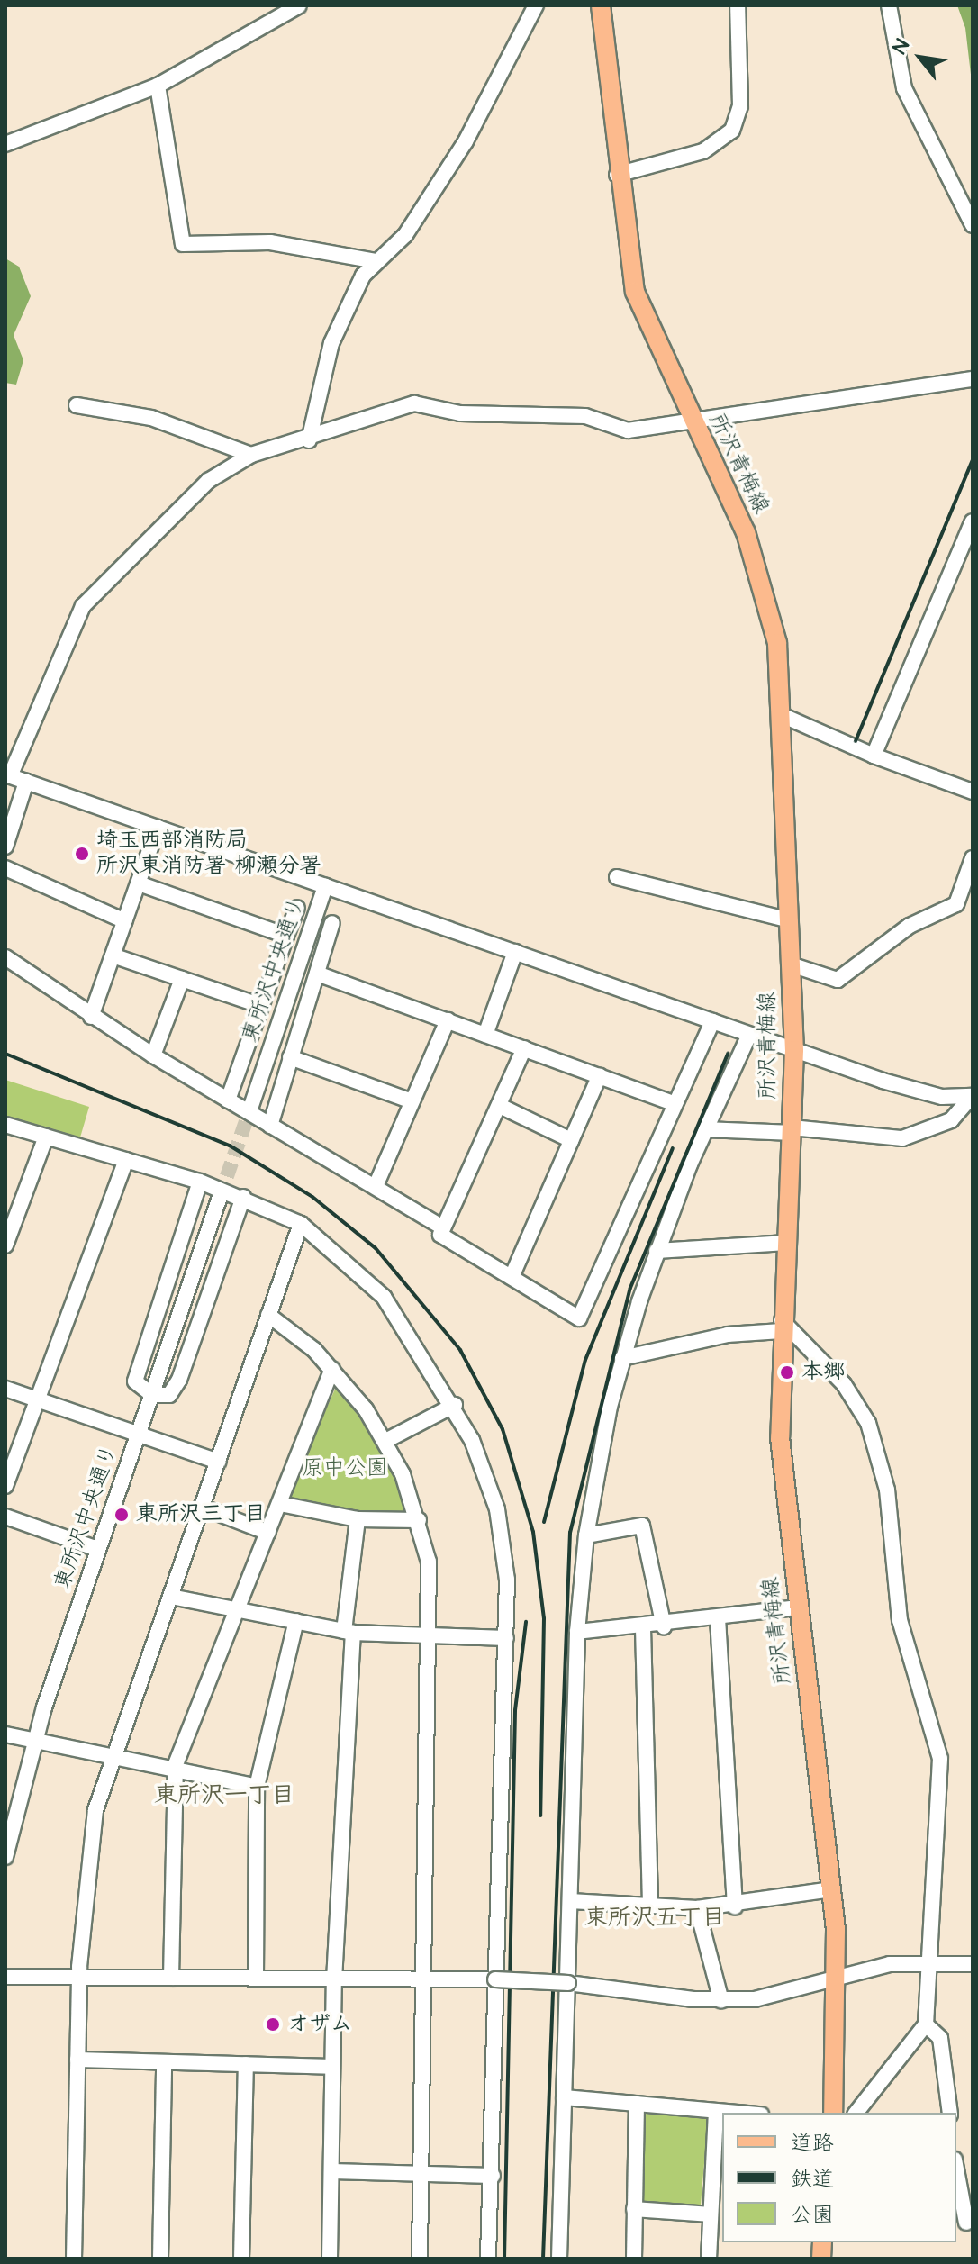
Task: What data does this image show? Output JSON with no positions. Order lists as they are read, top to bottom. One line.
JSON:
{"streets":{"main road":["所沢青梅線"],"street":["東所沢中央通り"]},"districts":["東所沢一丁目","東所沢五丁目"],"parks":["原中公園"],"places":["埼玉西部消防局 所沢東消防署 柳瀬分署","本郷","東所沢三丁目","オザム"],"legend":["道路","鉄道","公園"],"north":"top left"}
